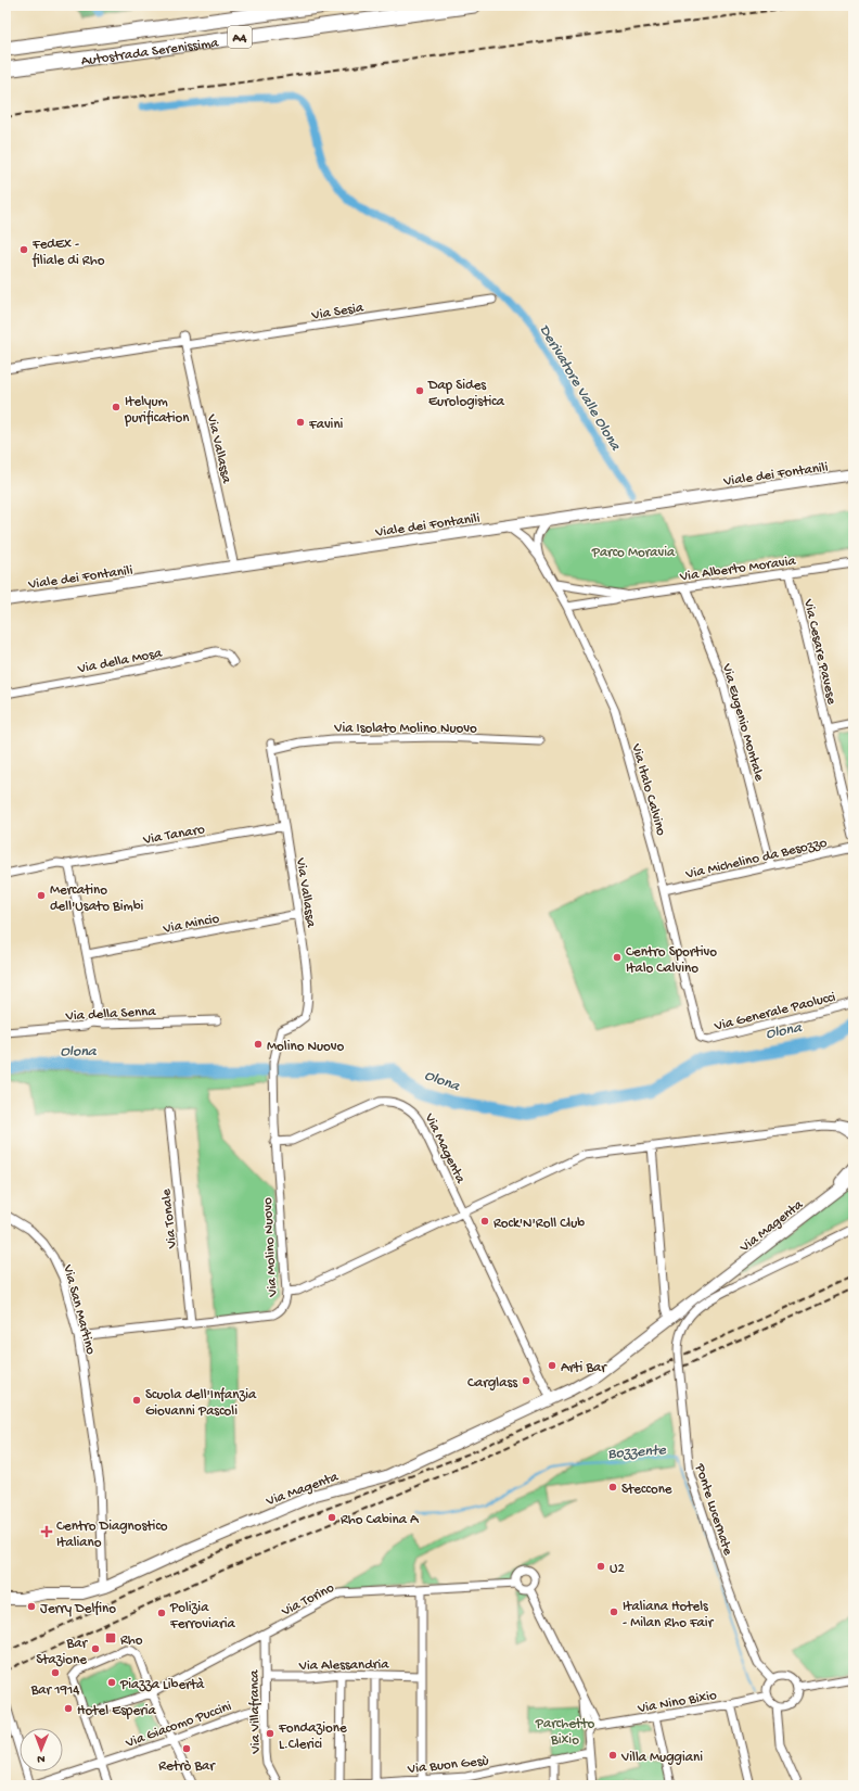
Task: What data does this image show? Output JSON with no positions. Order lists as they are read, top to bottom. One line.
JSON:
{"streets":{"highway":["A4","Autostrada Serenissima"],"street":["Via Sesia","Via Vallassa","Viale dei Fontanili","Via Alberto Moravia","Via Cesare Pavese","Via della Mosa","Via Eugenio Montale","Via Isolato Molino Nuovo","Via Italo Calvino","Via Tanaro","Via Michelino da Besozzo","Via Mincio","Via Generale Paolucci","Via della Senna","Via Magenta","Via Tonale","Via Molino Nuovo","Via San Martino","Ponte Lucernate","Via Torino","Via Alessandria","Via Nino Bixio","Via Villafranca","Via Giacomo Puccini","Via Buon Gesù"]},"crossings":[["Via Sesia","Via Vallassa"],["Via Vallassa","Viale dei Fontanili"],["Via Vallassa","Via Isolato Molino Nuovo"],["Via Vallassa","Via Tanaro"],["Via Vallassa","Via Mincio"],["Via Vallassa","Via Molino Nuovo"],["Via Alberto Moravia","Via Cesare Pavese"],["Via Alberto Moravia","Via Eugenio Montale"],["Via Alberto Moravia","Via Italo Calvino"],["Via Eugenio Montale","Via Michelino da Besozzo"],["Via Italo Calvino","Via Michelino da Besozzo"],["Via Italo Calvino","Via Generale Paolucci"],["Via Magenta","Via Molino Nuovo"],["Via Magenta","Via San Martino"],["Via Tonale","Via Molino Nuovo"],["Via Molino Nuovo","Via San Martino"],["Ponte Lucernate","Via Nino Bixio"],["Via Torino","Via Villafranca"],["Via Alessandria","Via Villafranca"],["Via Villafranca","Via Giacomo Puccini"]],"water":["Derivatore Valle Olona","Olona","Bozzente"],"parks":["Parco Moravia","Parchetto Bixio"],"places":{"other":["FedEx - filiale di Rho","Dap Sides Eurologistica","Itelyum purification","Favini","Mercatino dell'Usato Bimbi","Centro Sportivo Italo Calvino","Molino Nuovo","Rock'N'Roll Club","Arti Bar","Carglass","Scuola dell'Infanzia Giovanni Pascoli","Steccone","Rho Cabina A","U2","Jerry Delfino","Italiana Hotels - Milan Rho Fair","Polizia Ferroviaria","Bar Stazione","Bar 1914","Piazza Libertà","Hotel Esperia","Fondazione L.Clerici","Retrò Bar","Villa Muggiani"],"health":["Centro Diagnostico Italiano"],"transit":["Rho"]},"north":"bottom"}
